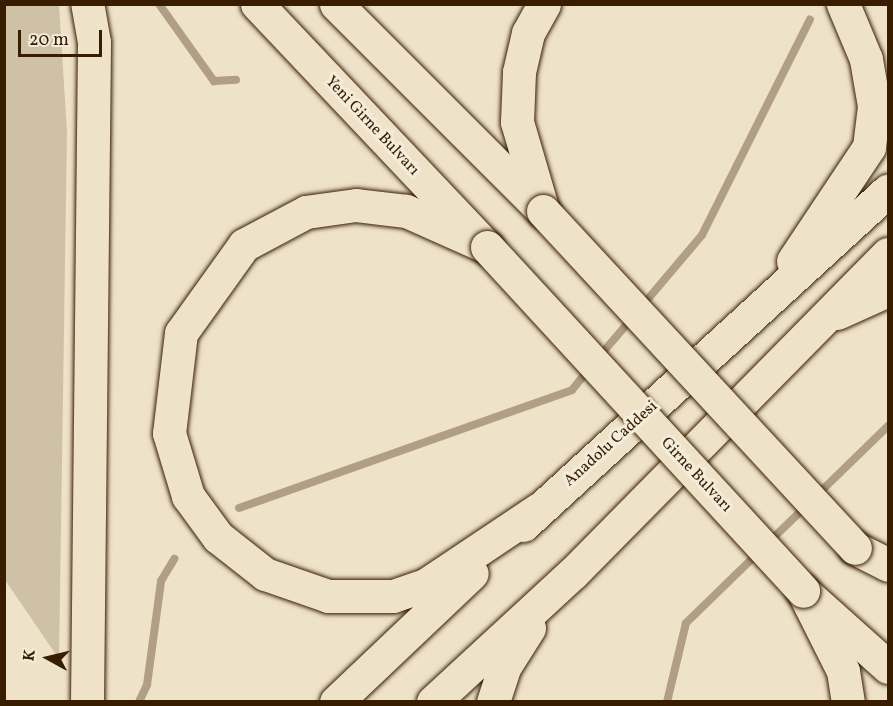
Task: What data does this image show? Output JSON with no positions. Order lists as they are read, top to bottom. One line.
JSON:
{"streets":{"main road":["Yeni Girne Bulvarı","Anadolu Caddesi","Girne Bulvarı"]},"crossings":[["Yeni Girne Bulvarı","Girne Bulvarı"]],"scale_bar":"20 m","north":"left"}
